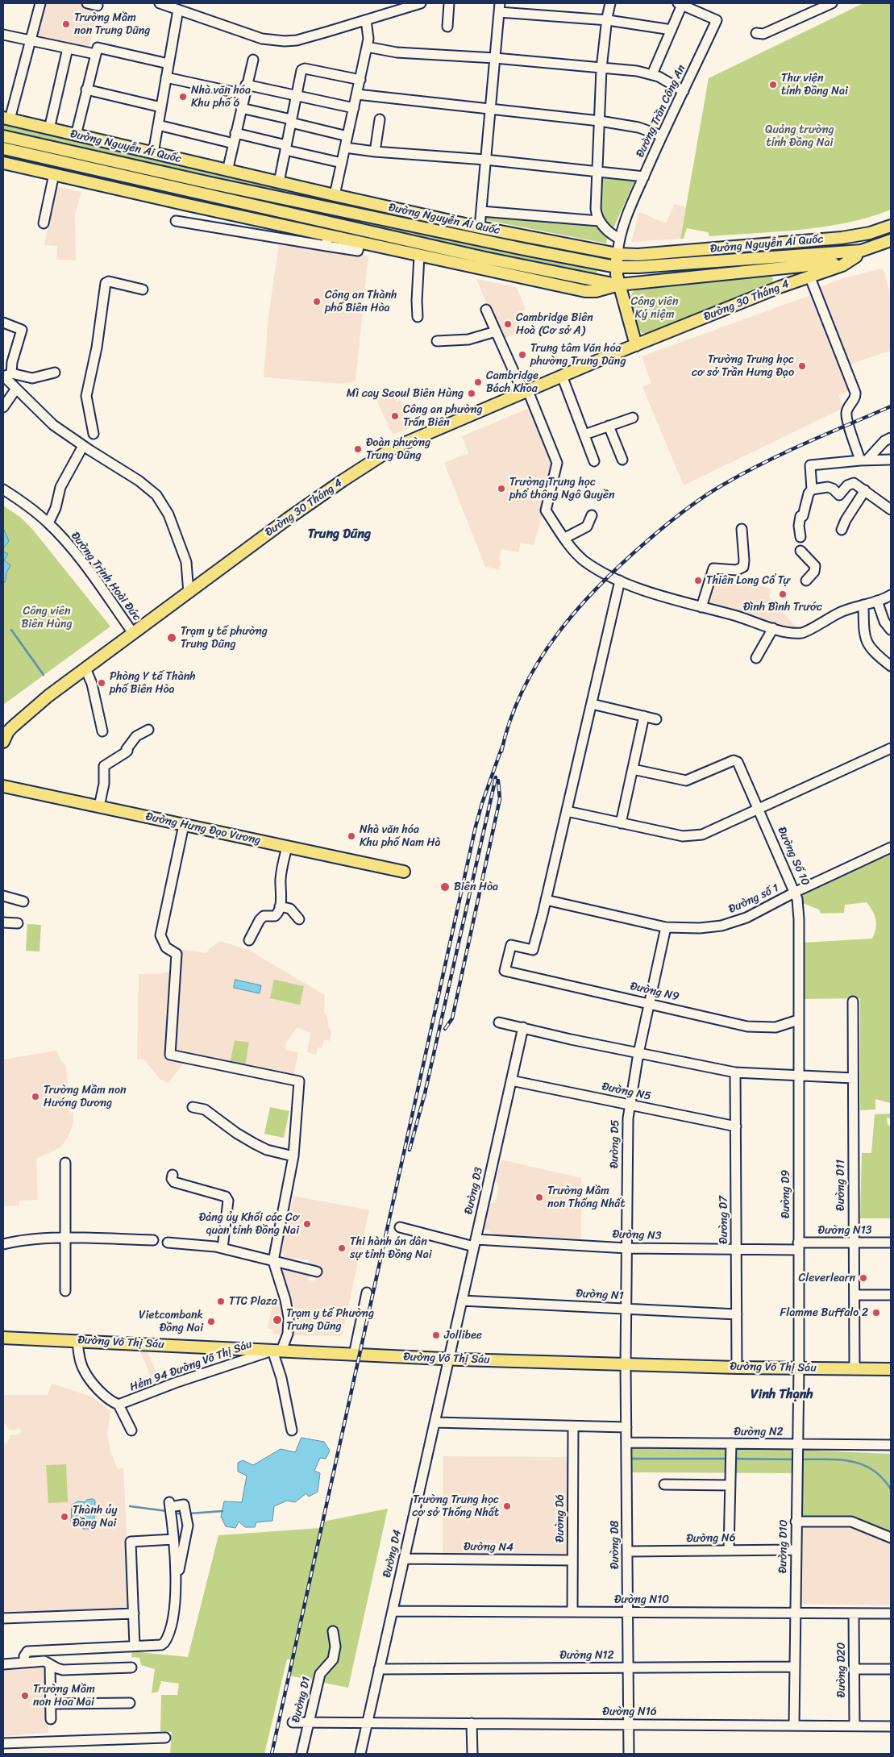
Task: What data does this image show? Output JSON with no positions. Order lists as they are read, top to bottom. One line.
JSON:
{"streets":{"main road":["Đường Nguyễn Ái Quốc","Đường 30 Tháng 4","Đường Hưng Đạo Vương","Đường Võ Thị Sáu"],"street":["Đường Trần Công An","Đường Trịnh Hoài Đức","Đường Số 10","Đường số 1","Đường N9","Đường N5","Đường D5","Đường D11","Đường D3","Đường D9","Đường D7","Đường N13","Đường N3","Đường N1","Hẻm 94 Đường Võ Thị Sáu","Đường N2","Đường D6","Đường N6","Đường D8","Đường D10","Đường N4","Đường D4","Đường N10","Đường N12","Đường D20","Đường D1","Đường N16"]},"crossings":[["Đường Trần Công An","Đường Nguyễn Ái Quốc"],["Đường Nguyễn Ái Quốc","Đường 30 Tháng 4"],["Đường 30 Tháng 4","Đường Trịnh Hoài Đức"],["Đường Số 10","Đường số 1"],["Đường Số 10","Đường N9"],["Đường Số 10","Đường D9"],["Đường số 1","Đường N9"],["Đường số 1","Đường D5"],["Đường N9","Đường D5"],["Đường N9","Đường D9"],["Đường N5","Đường D5"],["Đường N5","Đường D3"],["Đường N5","Đường D7"],["Đường D5","Đường N3"],["Đường D5","Đường N1"],["Đường D5","Đường Võ Thị Sáu"],["Đường D5","Đường D8"],["Đường D11","Đường N13"],["Đường D11","Đường Võ Thị Sáu"],["Đường D3","Đường N3"],["Đường D3","Đường N1"],["Đường D3","Đường Võ Thị Sáu"],["Đường D3","Đường D4"],["Đường D9","Đường N13"],["Đường D9","Đường N3"],["Đường D9","Đường Võ Thị Sáu"],["Đường D9","Đường D10"],["Đường D7","Đường N3"],["Đường D7","Đường N1"],["Đường D7","Đường Võ Thị Sáu"],["Đường N13","Đường N3"],["Đường Võ Thị Sáu","Hẻm 94 Đường Võ Thị Sáu"],["Đường Võ Thị Sáu","Đường D8"],["Đường Võ Thị Sáu","Đường D10"],["Đường Võ Thị Sáu","Đường D4"],["Đường N2","Đường D8"],["Đường N2","Đường D10"],["Đường D6","Đường N4"],["Đường D6","Đường N10"],["Đường N6","Đường D8"],["Đường N6","Đường D10"],["Đường D8","Đường N10"],["Đường D8","Đường N12"],["Đường D8","Đường N16"],["Đường D10","Đường N10"],["Đường D10","Đường N12"],["Đường D10","Đường N16"],["Đường N4","Đường D4"],["Đường D4","Đường N10"],["Đường D4","Đường N12"],["Đường D4","Đường N16"],["Đường N10","Đường D20"],["Đường D20","Đường N16"]],"districts":["Trung Dũng","Vinh Thạnh"],"parks":["Quảng trường tỉnh Đồng Nai","Công viên Kỷ niệm","Công viên Biên Hùng"],"places":["Trường Mầm non Trung Dũng","Thư viện tỉnh Đồng Nai","Nhà văn hóa Khu phố 6","Công an Thành phố Biên Hòa","Cambridge Biên Hoà (Cơ sở A)","Trung tâm Văn hóa phường Trung Dũng","Trường Trung học cơ sở Trần Hưng Đạo","Cambridge Bách Khoa","Mì cay Seoul Biên Hùng","Công an phường Trấn Biên","Đoàn phường Trung Dũng","Trường Trung học phổ thông Ngô Quyền","Thiên Long Cổ Tự","Đình Bình Trước","Trạm y tế phường Trung Dũng","Phòng Y tế Thành phố Biên Hòa","Nhà văn hóa Khu phố Nam Hà","Biên Hòa","Trường Mầm non Hướng Dương","Trường Mầm non Thống Nhất","Đảng ủy Khối các Cơ quan tỉnh Đồng Nai","Thi hành án dân sự tỉnh Đồng Nai","Cleverlearn","TTC Plaza","Flamme Buffalo 2","Trạm y tế Phường Trung Dũng","Vietcombank Đồng Nai","Jollibee","Trường Trung học cơ sở Thống Nhất","Thành ủy Đồng Nai","Trường Mầm non Hoa Mai"]}
